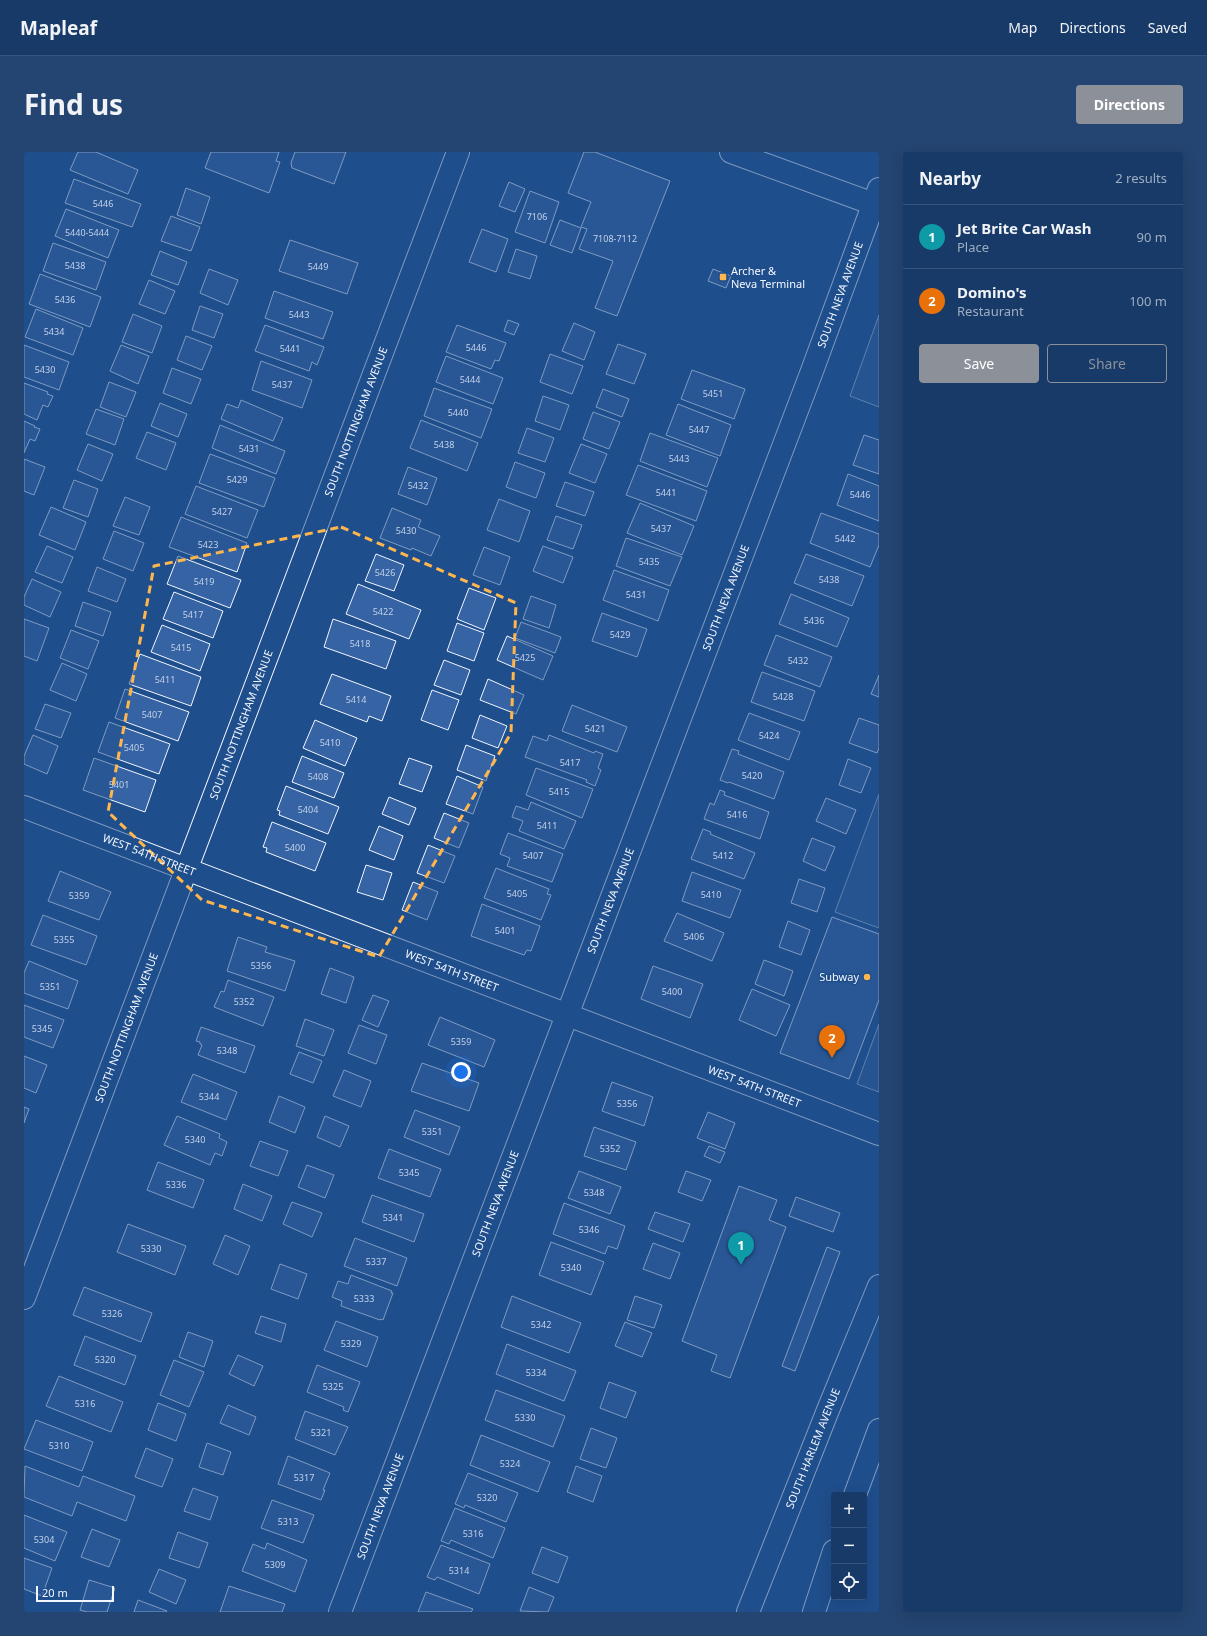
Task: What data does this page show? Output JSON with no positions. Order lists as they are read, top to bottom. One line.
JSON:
{"streets":{"street":["SOUTH NEVA AVENUE","SOUTH NOTTINGHAM AVENUE","WEST 54TH STREET","SOUTH HARLEM AVENUE"]},"crossings":[["SOUTH NEVA AVENUE","WEST 54TH STREET"],["SOUTH NOTTINGHAM AVENUE","WEST 54TH STREET"]],"places":{"transit":["Archer & Neva Terminal"],"other":["Subway"]},"house_numbers":["5446","7106","5440-5444","7108-7112","5438","5449","5436","5443","5434","5446","5441","5430","5444","5437","5451","5440","5447","5438","5431","5443","5429","5432","5441","5446","5427","5437","5430","5442","5423","5435","5426","5438","5419","5431","5422","5417","5436","5429","5418","5415","5425","5432","5411","5428","5414","5407","5421","5424","5410","5405","5417","5420","5408","5401","5415","5404","5416","5411","5400","5407","5412","5405","5410","5359","5401","5406","5355","5356","5351","5400","5352","5345","5359","5348","5344","5356","5351","5340","5352","5345","5336","5348","5341","5346","5330","5337","5340","5333","5326","5342","5329","5320","5334","5325","5316","5330","5321","5310","5324","5317","5320","5313","5316","5304","5309","5314"],"scale_bar":"20 m","page":{"header":"Mapleaf","nav":["Map","Directions","Saved"],"title":"Find us","buttons":["Directions",["Save","Share"]],"heading":["Nearby","2 results"],"list":[{"mark":"1","name":"Jet Brite Car Wash","note":"Place","value":"90 m"},{"mark":"2","name":"Domino's","note":"Restaurant","value":"100 m"}],"pins":["2","1"],"map_buttons":["+","−"],"scale":"20 m"}}
